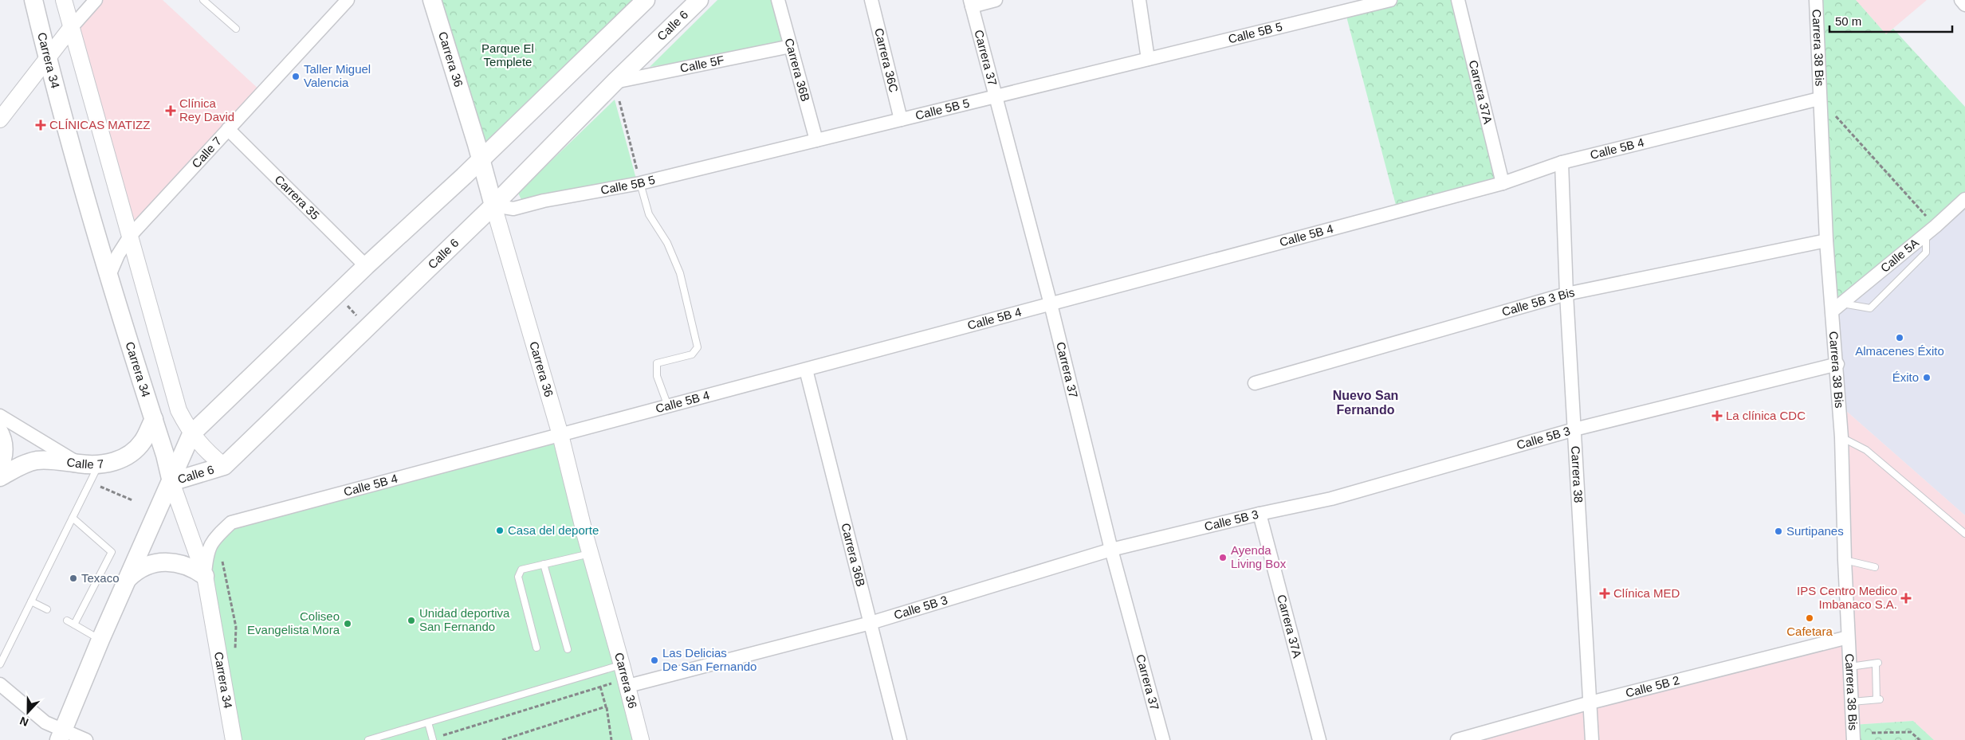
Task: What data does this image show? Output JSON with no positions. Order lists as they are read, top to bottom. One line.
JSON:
{"streets":{"main road":["Calle 6","Carrera 36","Carrera 34","Calle 7"],"street":["Calle 5B 5","Carrera 38 Bis","Carrera 37","Carrera 36C","Calle 5F","Carrera 36B","Carrera 37A","Calle 5B 4","Carrera 35","Calle 5A","Calle 5B 3 Bis","Calle 5B 3","Carrera 38","Calle 5B 2"]},"crossings":[["Calle 6","Calle 5B 5"],["Calle 6","Carrera 36"],["Calle 6","Carrera 34"],["Calle 6","Calle 5F"],["Calle 6","Carrera 35"],["Calle 5B 5","Carrera 37"],["Calle 5B 5","Carrera 36"],["Calle 5B 5","Carrera 36C"],["Calle 5B 5","Carrera 36B"],["Carrera 38 Bis","Calle 5B 4"],["Carrera 38 Bis","Calle 5A"],["Carrera 38 Bis","Calle 5B 3 Bis"],["Carrera 38 Bis","Calle 5B 3"],["Carrera 38 Bis","Calle 5B 2"],["Carrera 37","Calle 5B 4"],["Carrera 37","Calle 5B 3"],["Carrera 36","Calle 5B 4"],["Carrera 36","Calle 5B 3"],["Carrera 34","Calle 5B 4"],["Carrera 34","Calle 7"],["Calle 5F","Carrera 36B"],["Carrera 36B","Calle 5B 4"],["Carrera 36B","Calle 5B 3"],["Carrera 37A","Calle 5B 4"],["Carrera 37A","Calle 5B 3"],["Calle 5B 4","Carrera 38"],["Calle 7","Carrera 35"],["Calle 5B 3 Bis","Carrera 38"],["Calle 5B 3","Carrera 38"],["Carrera 38","Calle 5B 2"]],"districts":["Nuevo San Fernando"],"parks":["Parque El Templete"],"places":{"other":["Taller Miguel Valencia","Almacenes Éxito","Éxito","Casa del deporte","Surtipanes","Ayenda Living Box","Texaco","Cafetara","Unidad deportiva San Fernando","Coliseo Evangelista Mora","Las Delicias De San Fernando"],"health":["Clínica Rey David","CLÍNICAS MATIZZ","La clínica CDC","Clínica MED","IPS Centro Medico Imbanaco S.A."]},"scale_bar":"50 m","north":"bottom"}
